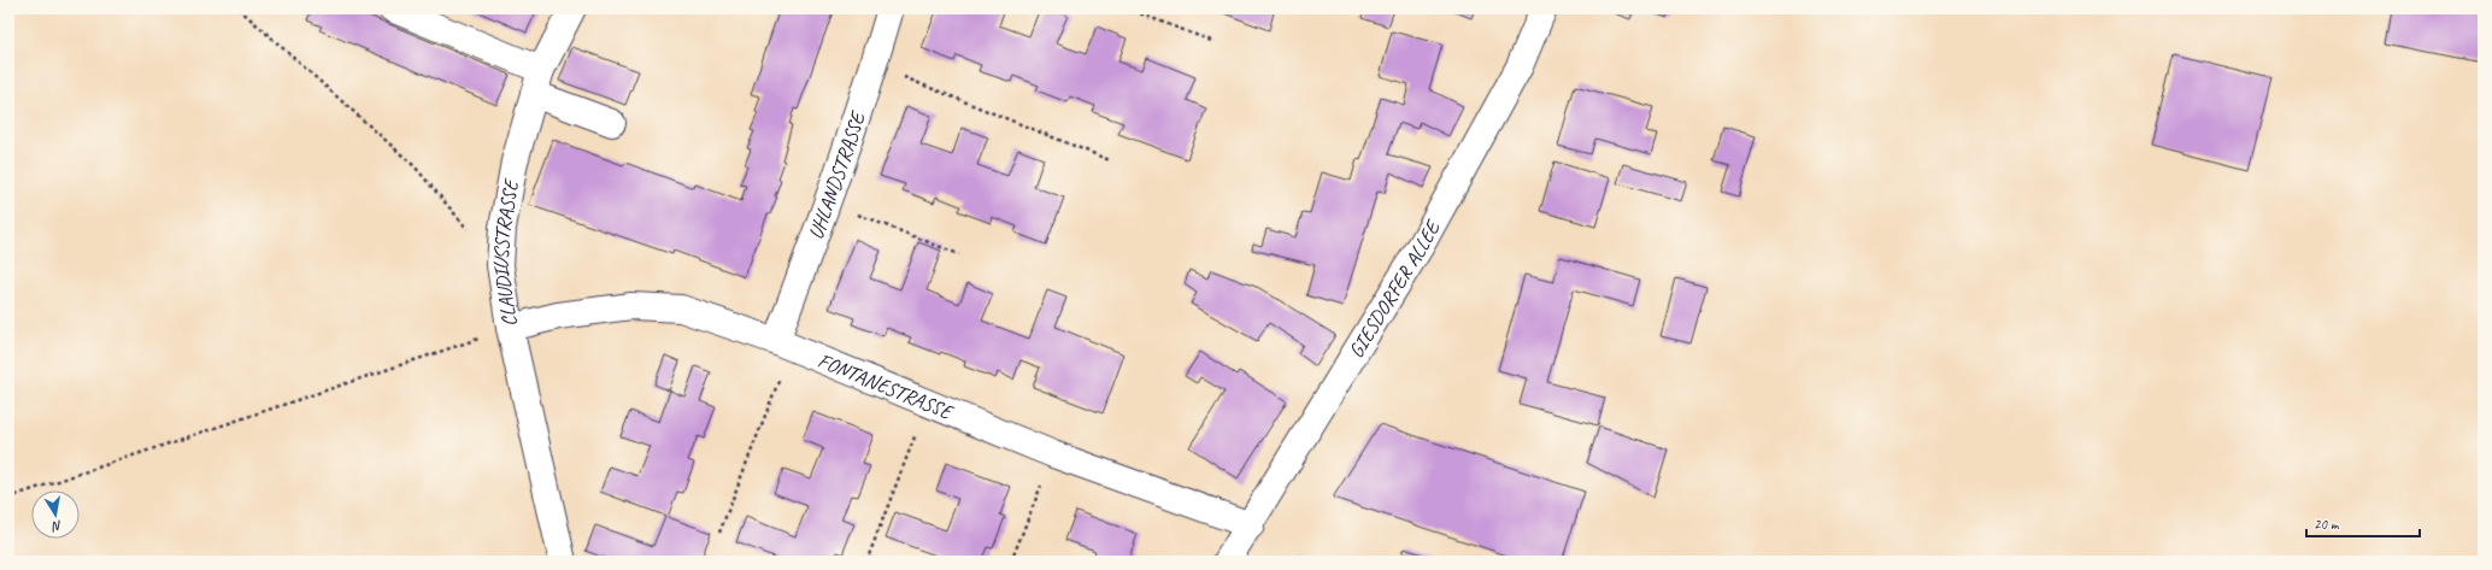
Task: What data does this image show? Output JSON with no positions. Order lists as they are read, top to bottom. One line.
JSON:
{"streets":{"street":["UHLANDSTRASSE","CLAUDIUSSTRASSE","GIESDORFER ALLEE","FONTANESTRASSE"]},"crossings":[["UHLANDSTRASSE","FONTANESTRASSE"],["CLAUDIUSSTRASSE","FONTANESTRASSE"],["GIESDORFER ALLEE","FONTANESTRASSE"]],"scale_bar":"20 m","north":"bottom"}
